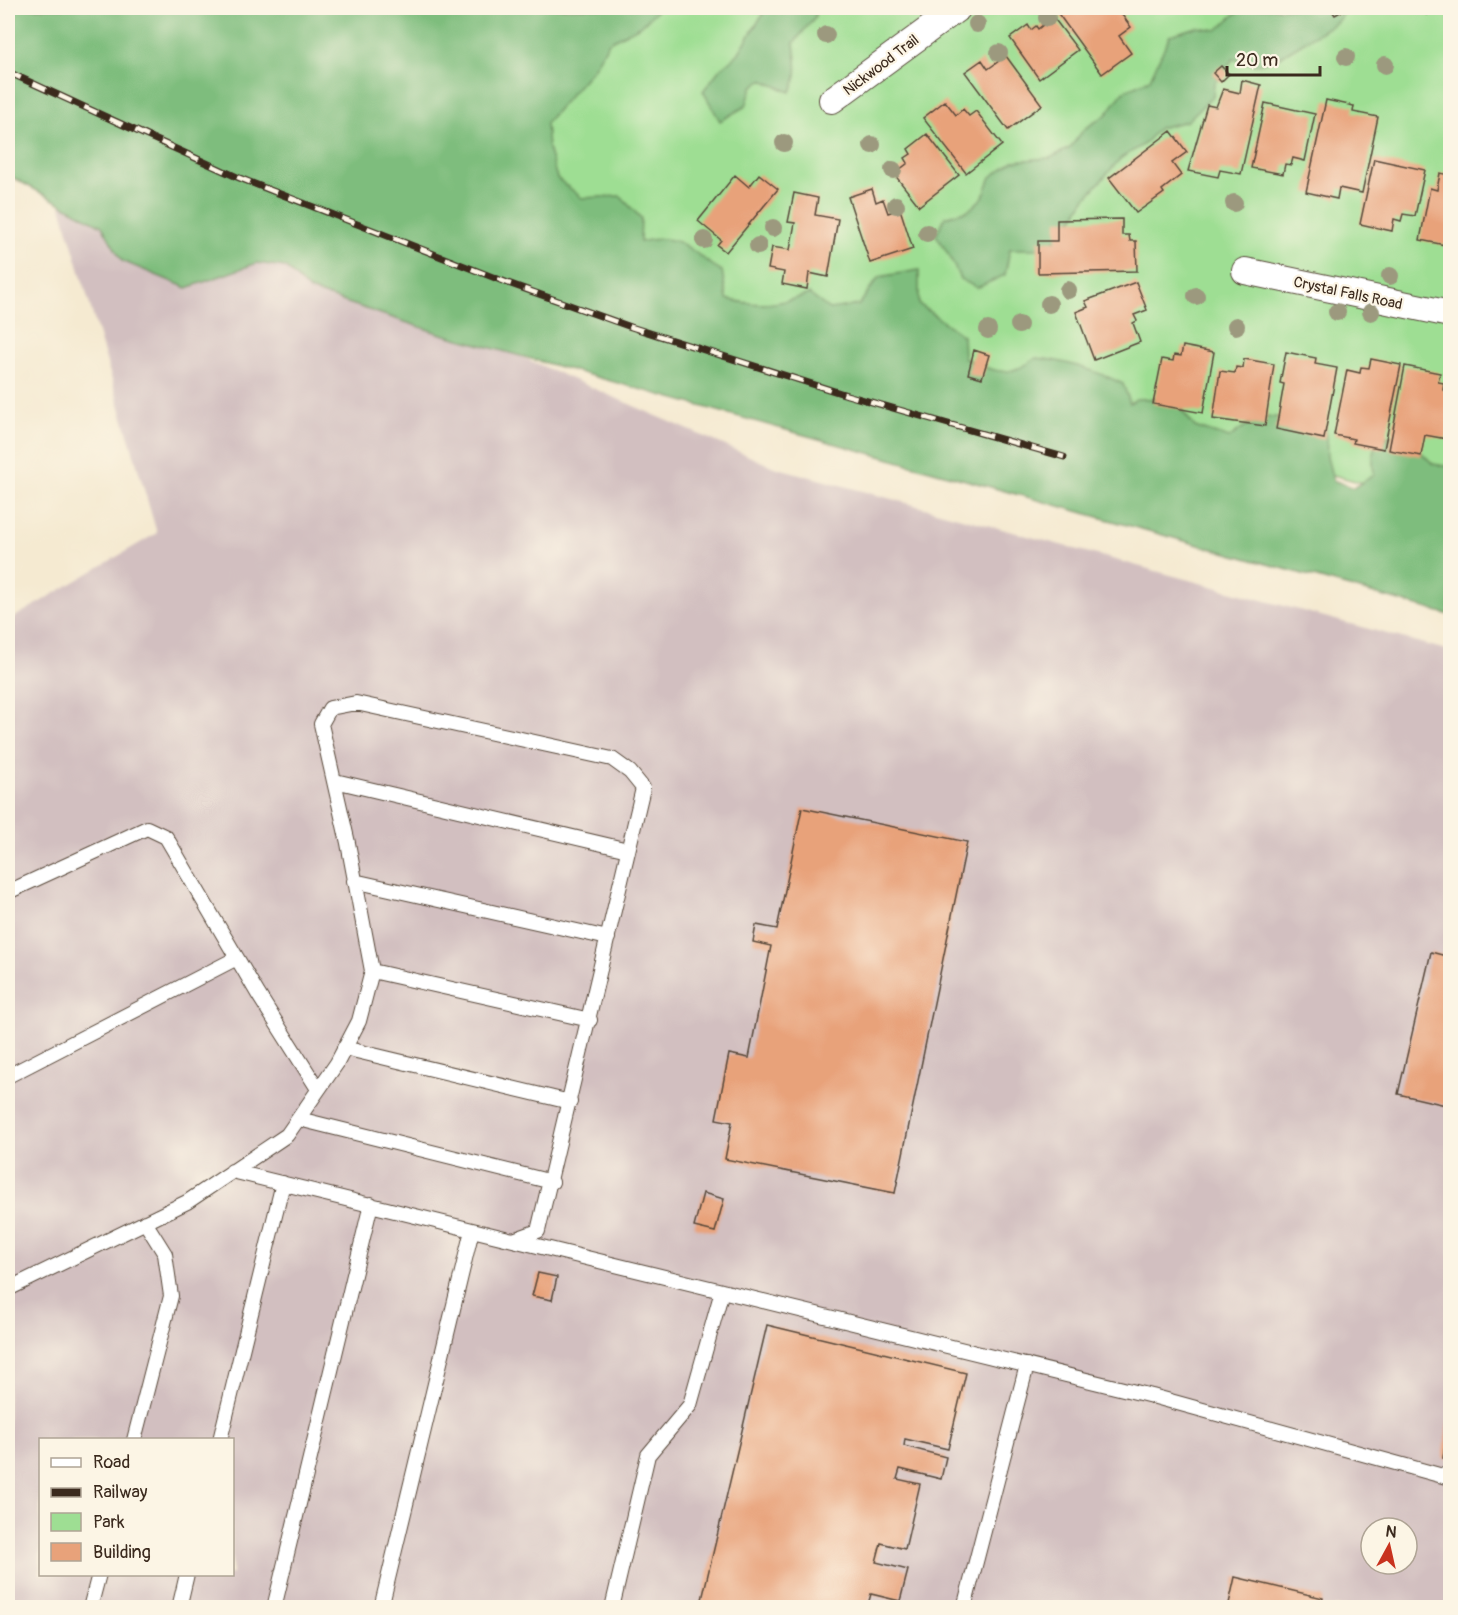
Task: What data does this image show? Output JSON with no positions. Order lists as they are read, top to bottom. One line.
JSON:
{"streets":{"street":["Nickwood Trail","Crystal Falls Road"]},"legend":["Road","Railway","Park","Building"],"scale_bar":"20 m","north":"top"}
